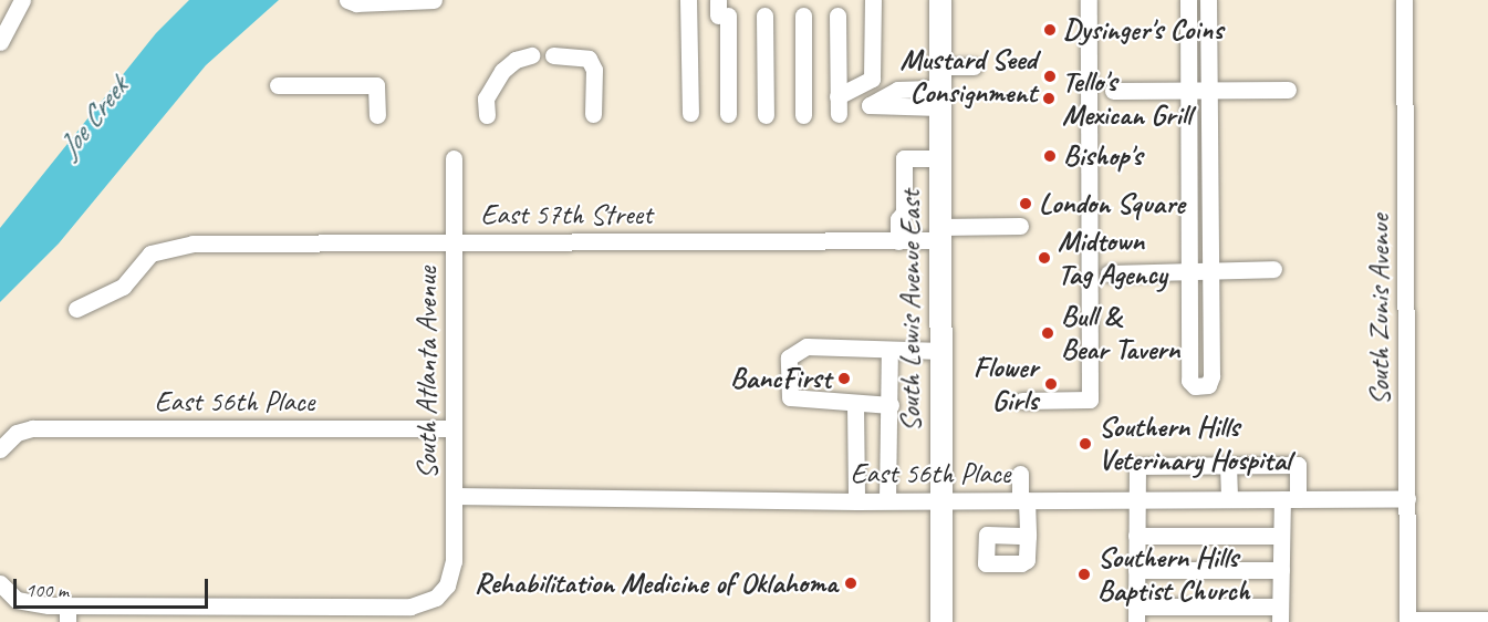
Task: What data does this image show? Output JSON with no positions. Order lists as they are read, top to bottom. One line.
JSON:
{"streets":{"main road":["South Lewis Avenue East"],"street":["East 57th Street","South Zunis Avenue","South Atlanta Avenue","East 56th Place"]},"crossings":[["East 57th Street","South Lewis Avenue East"],["East 57th Street","South Atlanta Avenue"],["South Zunis Avenue","East 56th Place"],["South Lewis Avenue East","East 56th Place"],["South Atlanta Avenue","East 56th Place"]],"water":["Joe Creek"],"places":["Dysinger's Coins","Mustard Seed Consignment","Tello's Mexican Grill","Bishop's","London Square","Midtown Tag Agency","Bull & Bear Tavern","BancFirst","Flower Girls","Southern Hills Veterinary Hospital","Southern Hills Baptist Church","Rehabilitation Medicine of Oklahoma"],"scale_bar":"100 m"}
